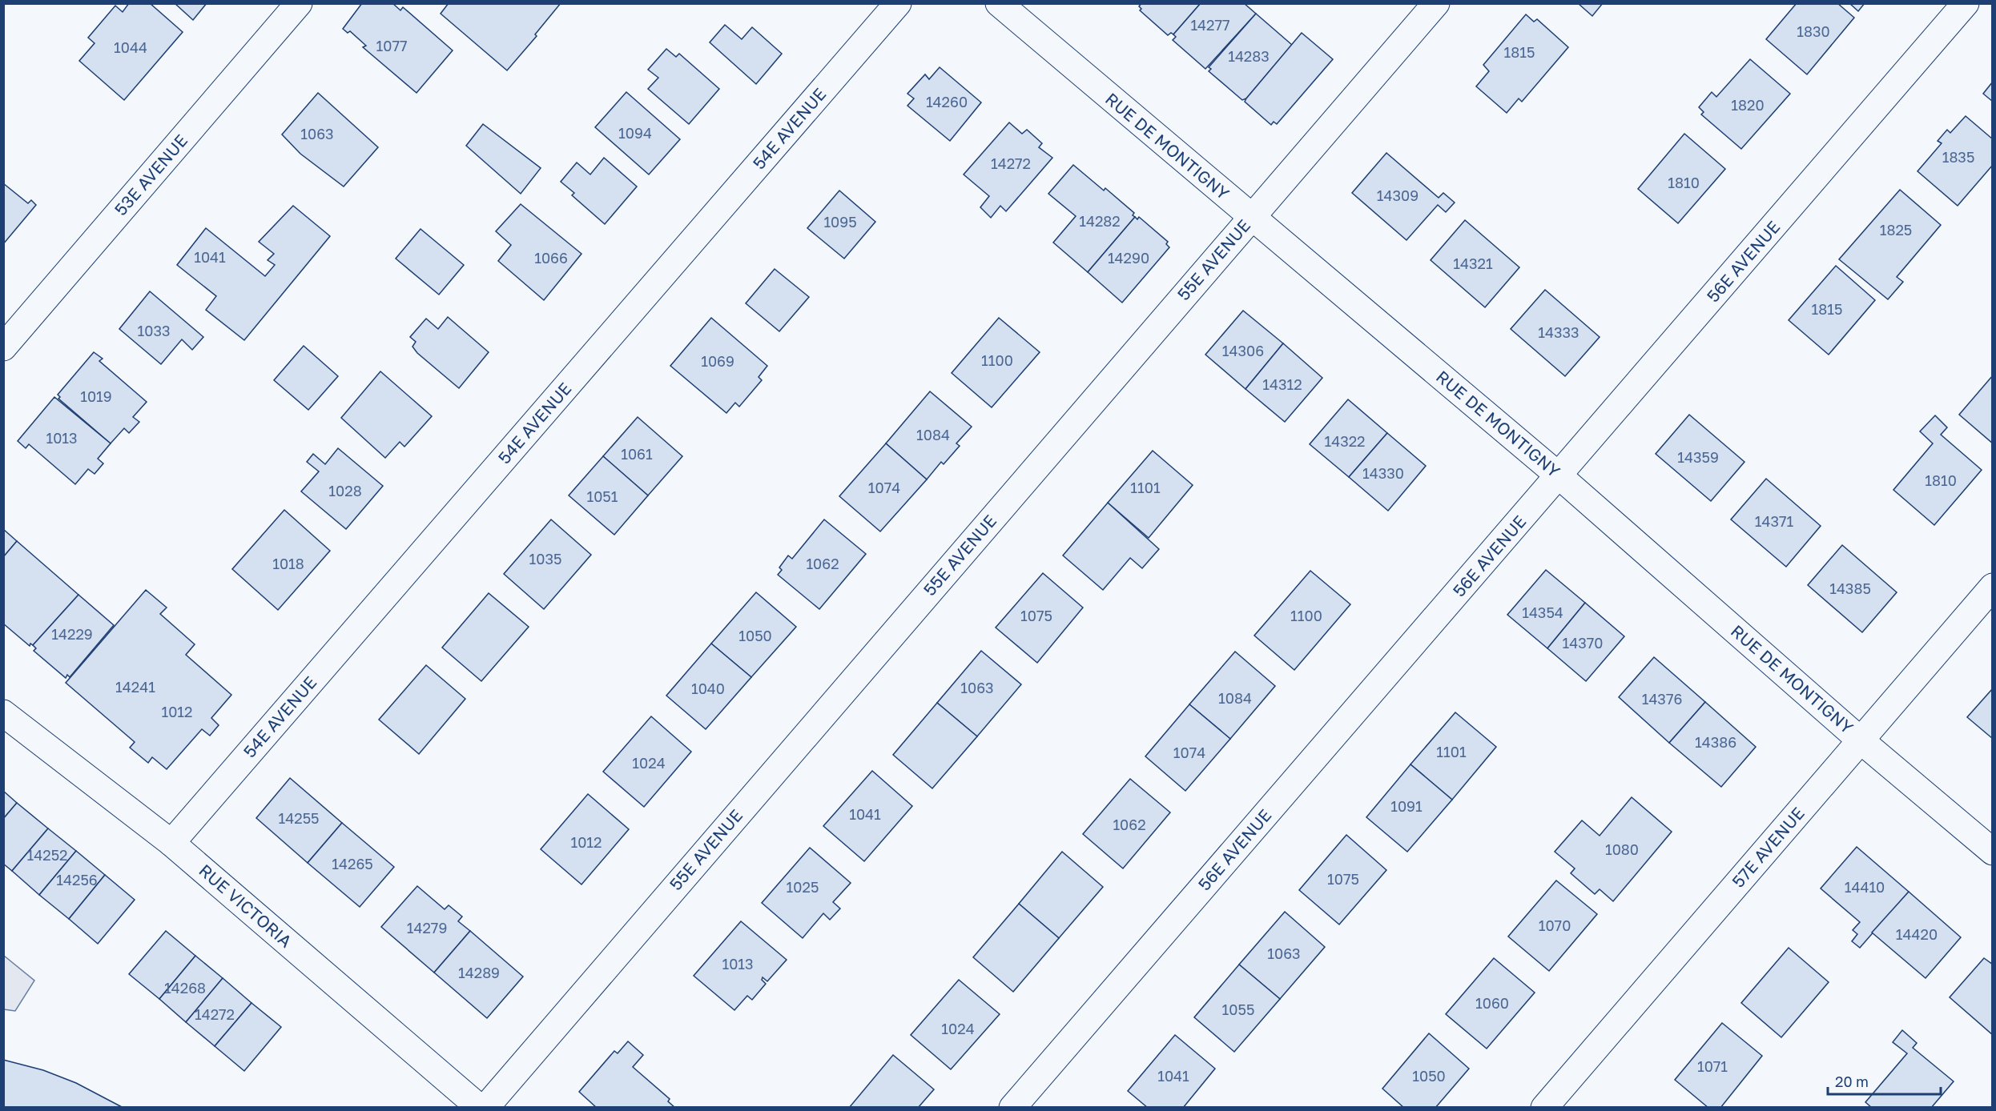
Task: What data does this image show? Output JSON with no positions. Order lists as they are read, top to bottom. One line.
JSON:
{"streets":{"street":["54E AVENUE","RUE DE MONTIGNY","53E AVENUE","55E AVENUE","56E AVENUE","57E AVENUE","RUE VICTORIA"]},"crossings":[["54E AVENUE","RUE VICTORIA"],["RUE DE MONTIGNY","55E AVENUE"],["RUE DE MONTIGNY","56E AVENUE"],["RUE DE MONTIGNY","57E AVENUE"]],"house_numbers":["14277","1830","1077","1044","1815","14283","14260","1820","1094","1063","1835","14272","1810","14309","14282","1095","1825","1041","1066","14290","14321","1815","1033","14333","14306","1100","1069","14312","1019","1084","1013","14322","1061","14359","14330","1810","1074","1101","1028","1051","14371","1035","1018","1062","14385","14354","1075","1100","14229","1050","14370","14241","1063","1040","1084","14376","1012","14386","1101","1074","1024","1091","1041","14255","1062","1012","1080","14252","14265","1075","14256","1025","14410","1070","14279","14420","1063","1013","14289","14268","1060","1055","14272","1024","1071","1041","1050"],"scale_bar":"20 m"}
